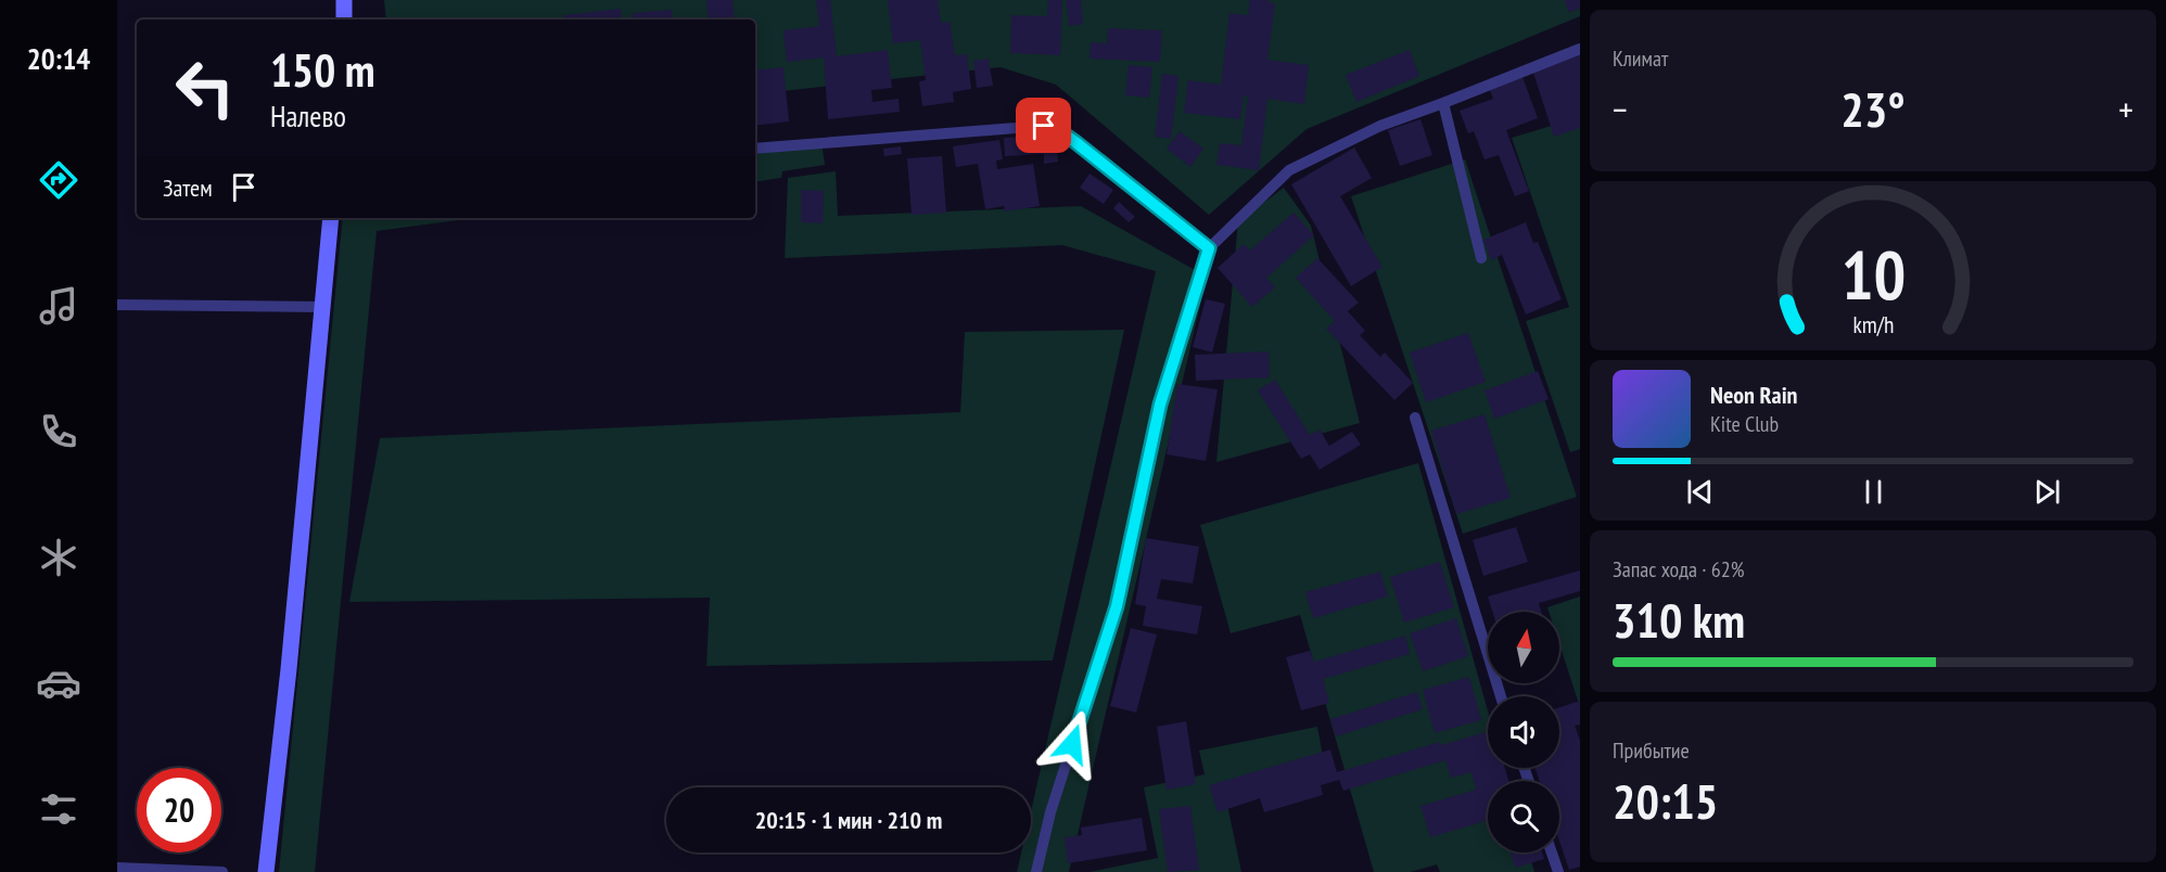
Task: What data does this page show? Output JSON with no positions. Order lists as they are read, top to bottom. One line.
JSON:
{"north":"top","page":{"tabs":"20:14","tile":["Климат",["Запас хода · 62%","310 km"],["Прибытие","20:15"]],"turn":["150 m","Налево"],"heat":["−","23°","+"],"then":"Затем","song":["Neon Rain","Kite Club"],"limit":"20","trip":"20:15 · 1 мин · 210 m","gauge":["10","km/h"]}}
